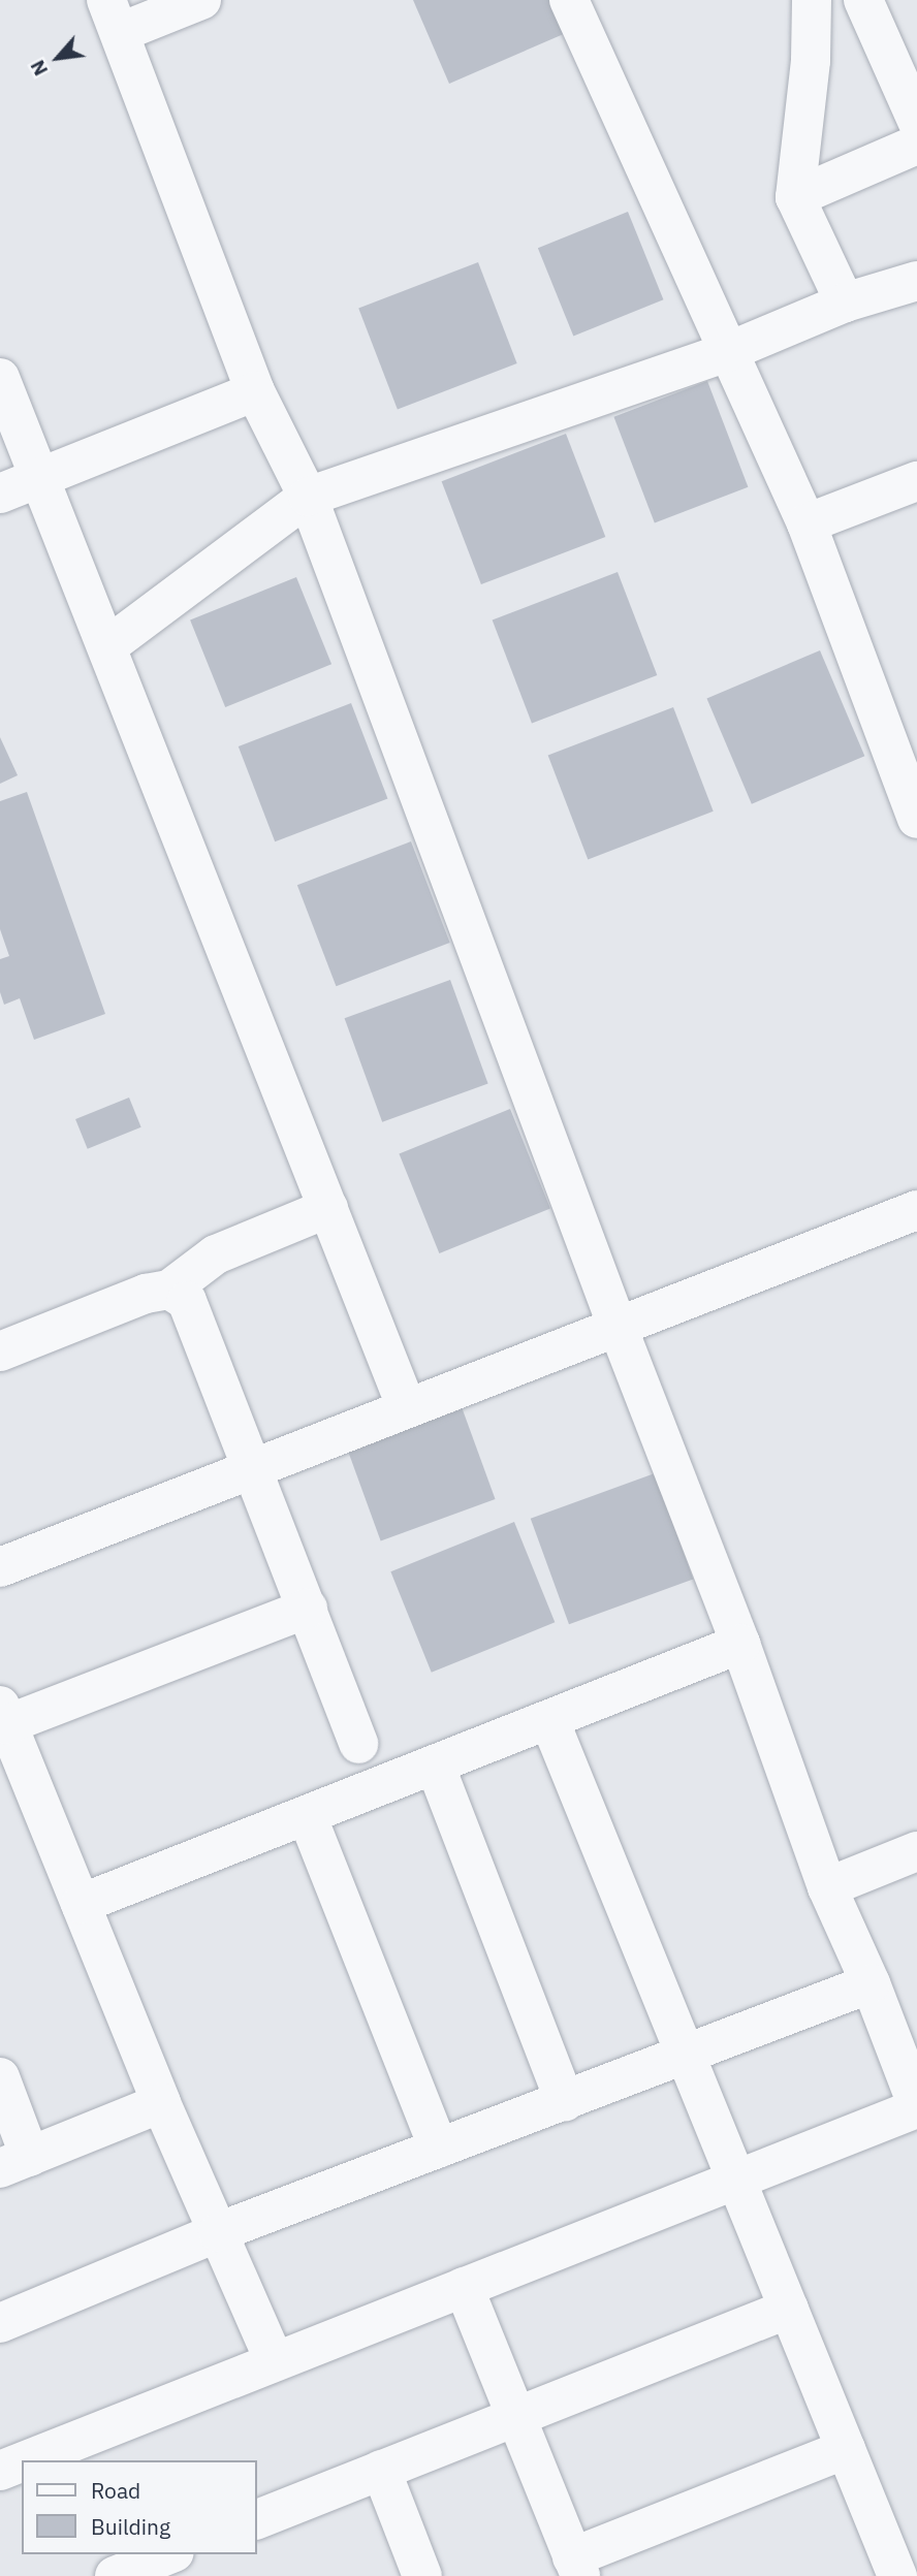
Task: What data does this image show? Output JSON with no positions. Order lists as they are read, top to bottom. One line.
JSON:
{"legend":["Road","Building"],"north":"bottom left"}
